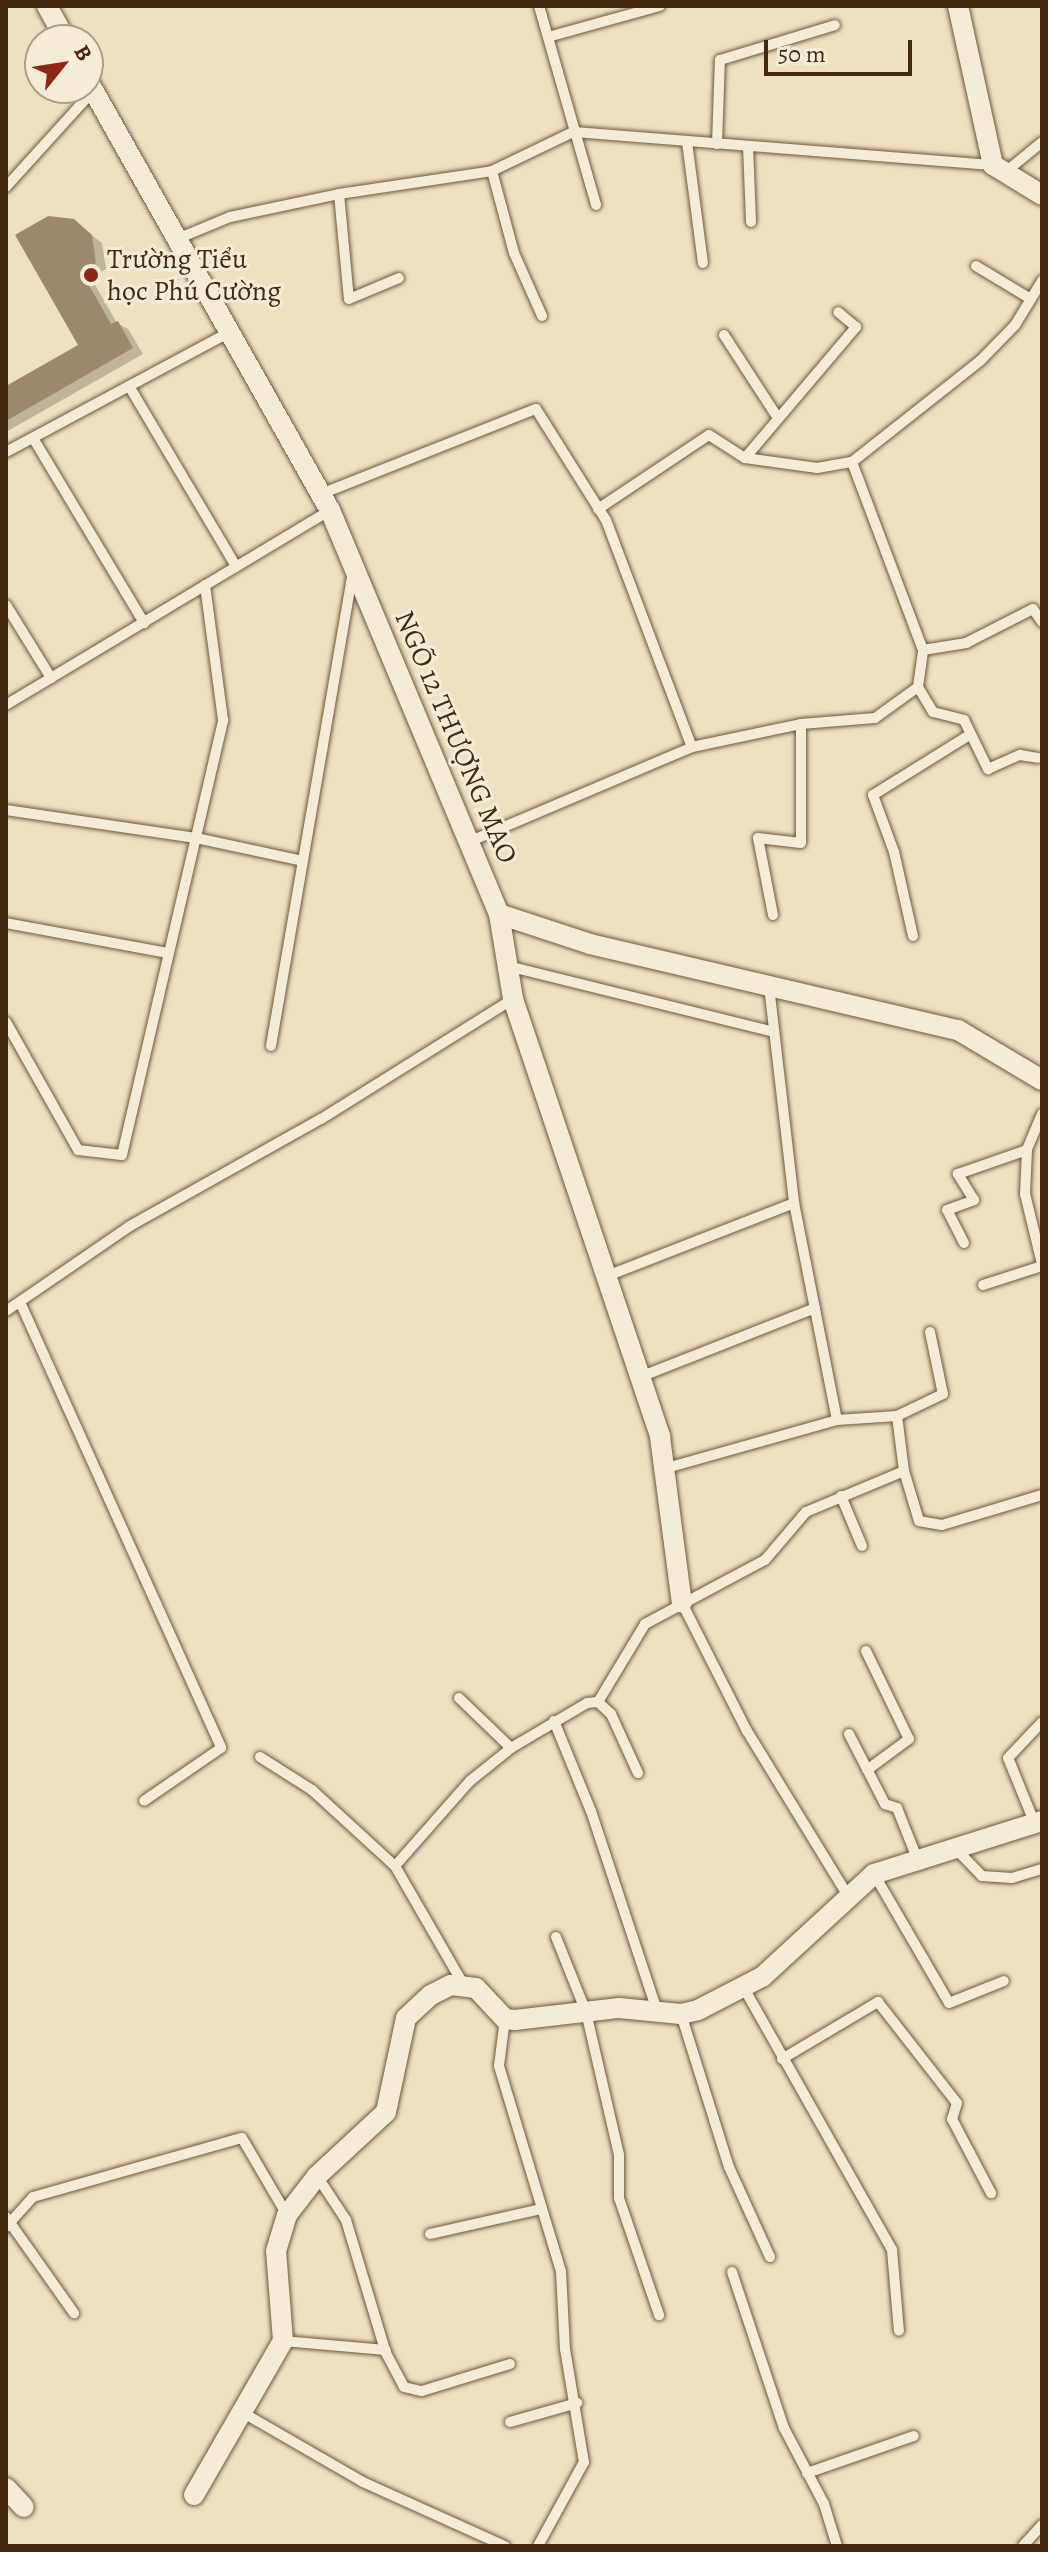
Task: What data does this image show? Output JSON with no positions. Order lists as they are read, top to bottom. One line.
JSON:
{"streets":{"street":["NGÕ 12 THƯỢNG MAO"]},"places":["Trường Tiểu học Phú Cường"],"scale_bar":"50 m","north":"top right"}
